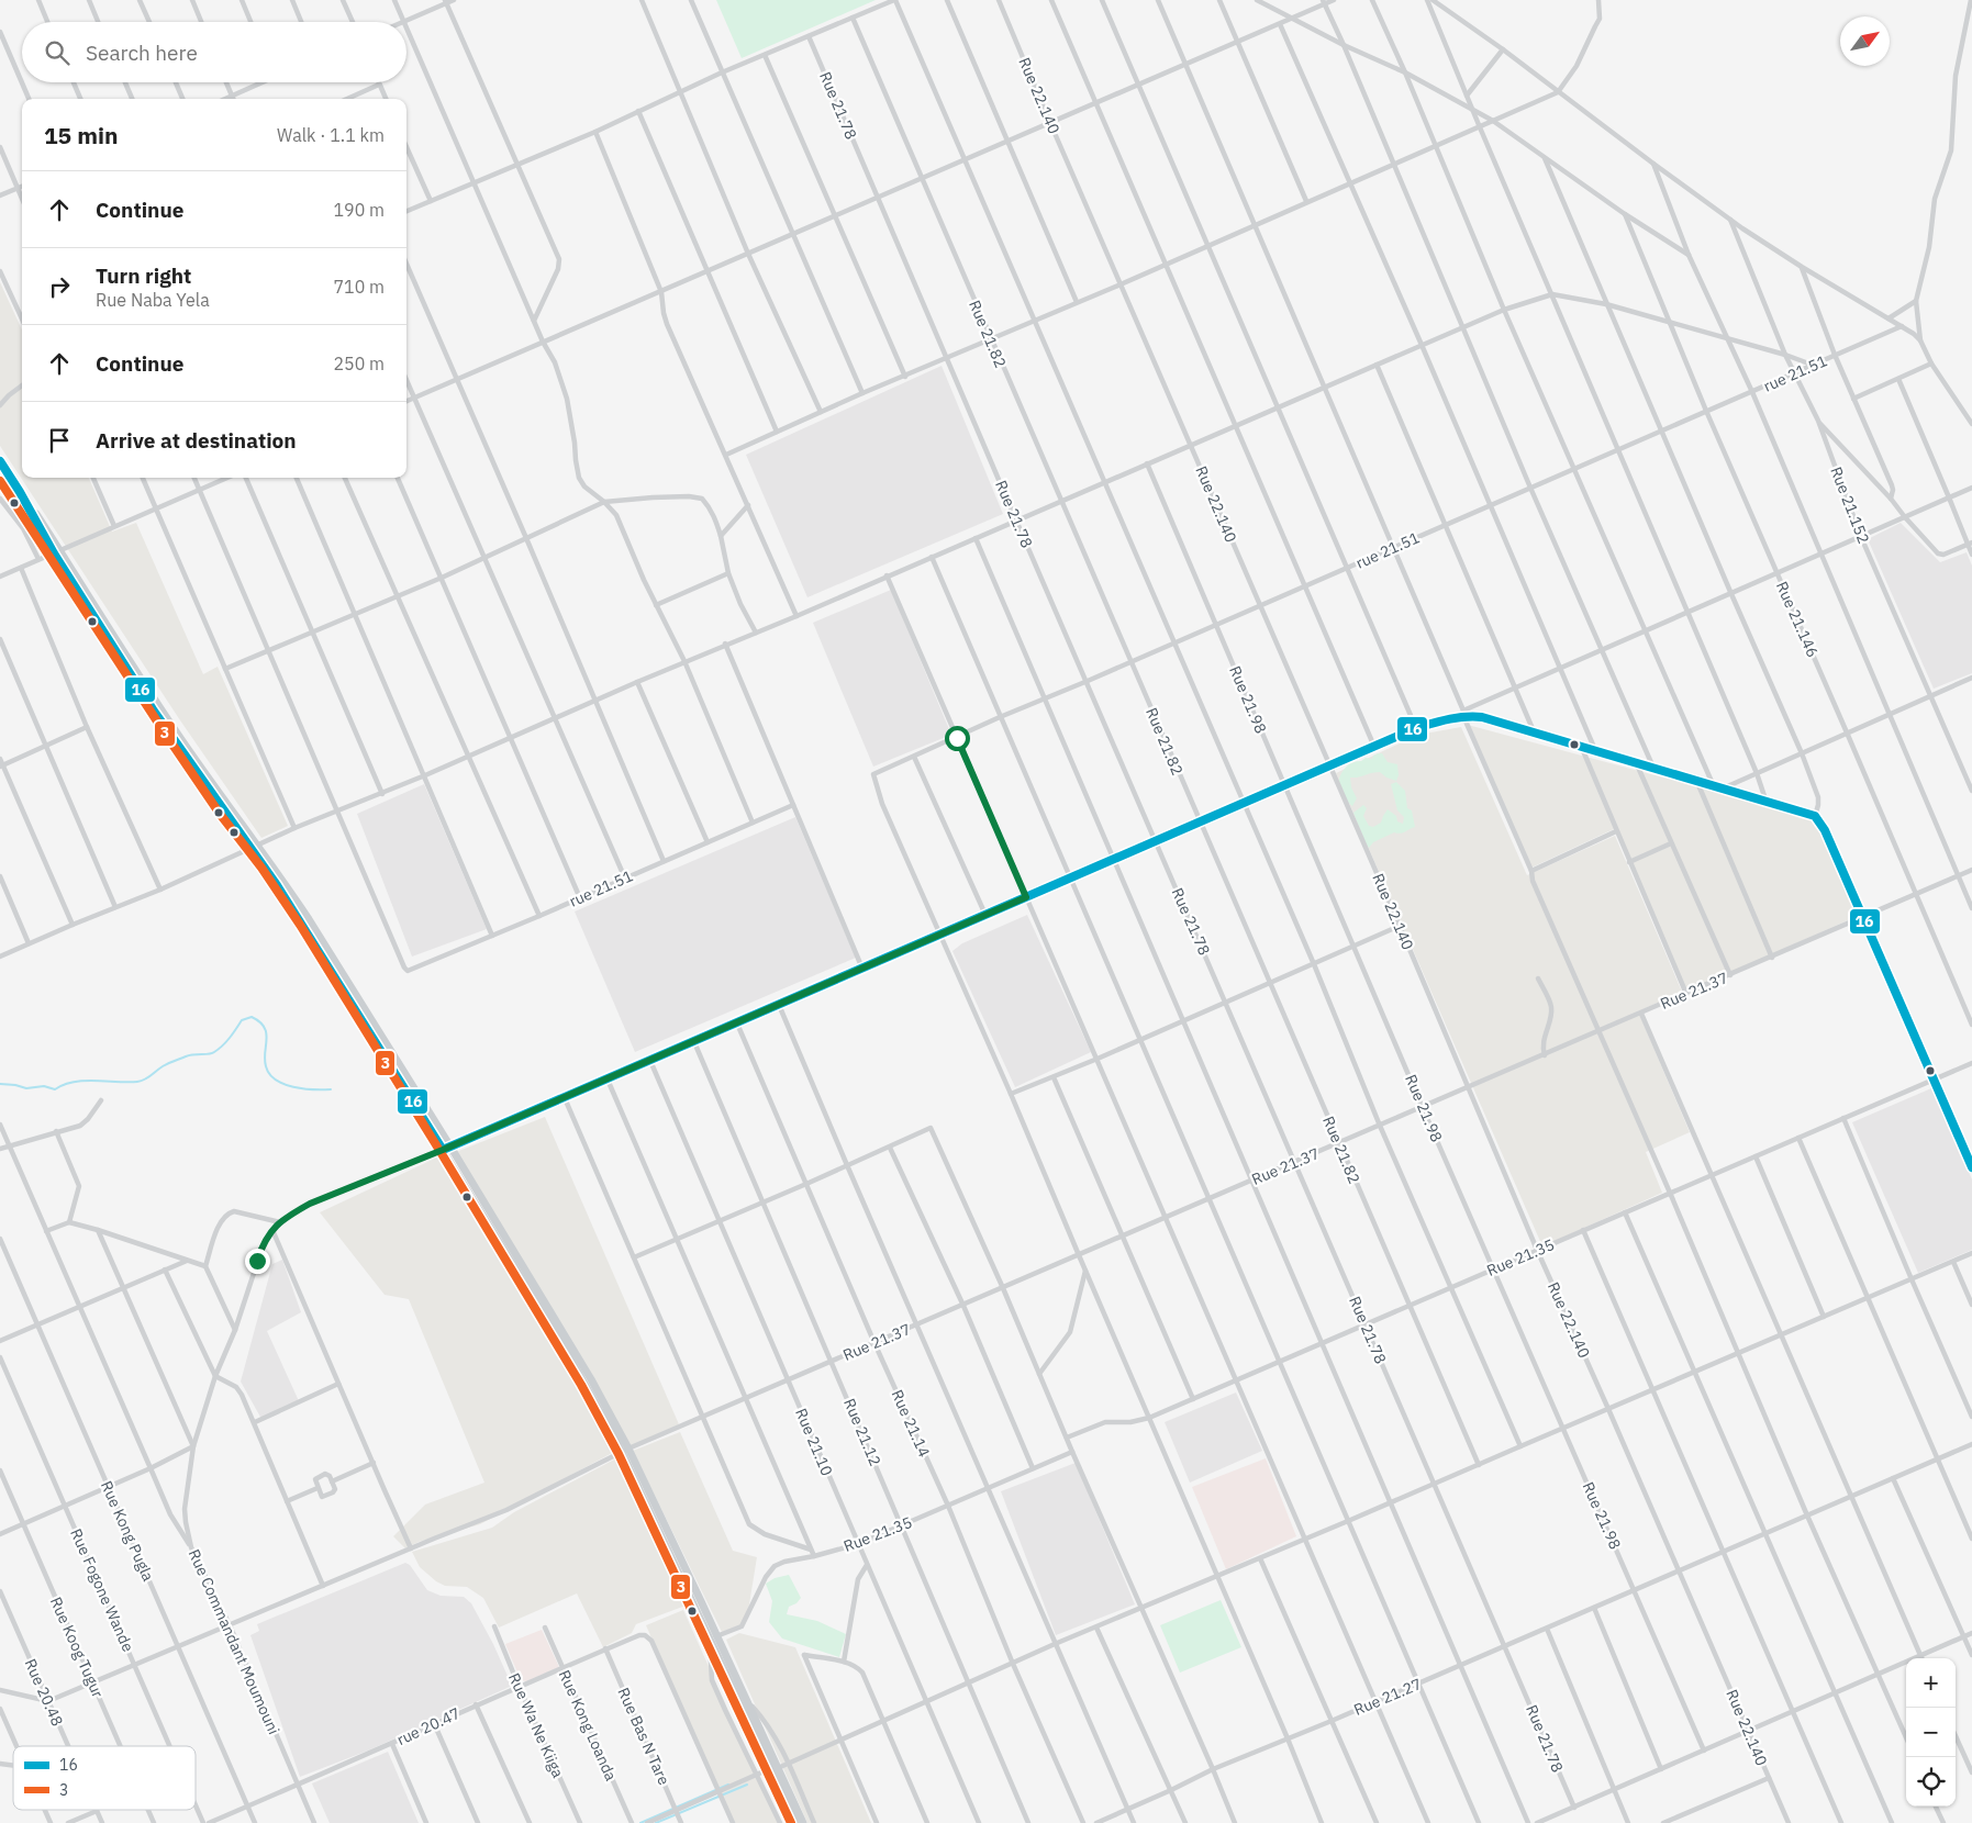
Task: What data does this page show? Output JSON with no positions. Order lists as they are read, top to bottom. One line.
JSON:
{"streets":{"street":["Rue 22.140","Rue 21.78","Rue 21.82","rue 21.51","Rue 21.152","Rue 21.146","Rue 21.98","Rue 21.37","Rue 21.35","Rue 21.14","Rue 21.12","Rue 21.10","Rue Kong Pugla","Rue Fogone Wande","Rue Commandant Moumouni","Rue Koog Tugur","Rue 20.48","Rue 21.27","Rue Wa Ne Kiiga","Rue Kong Loanda","rue 20.47","Rue Bas N Tare"]},"crossings":[["Rue 22.140","rue 21.51"],["Rue 22.140","Rue 21.37"],["Rue 22.140","Rue 21.35"],["Rue 22.140","Rue 21.27"],["Rue 21.78","rue 21.51"],["Rue 21.78","Rue 21.37"],["Rue 21.78","Rue 21.35"],["Rue 21.78","Rue 21.27"],["Rue 21.82","rue 21.51"],["Rue 21.82","Rue 21.37"],["Rue 21.82","Rue 21.35"],["rue 21.51","Rue 21.152"],["rue 21.51","Rue 21.146"],["rue 21.51","Rue 21.98"],["Rue 21.146","Rue 21.37"],["Rue 21.98","Rue 21.37"],["Rue 21.98","Rue 21.35"],["Rue 21.98","Rue 21.27"],["Rue 21.37","Rue 21.14"],["Rue 21.37","Rue 21.12"],["Rue 21.37","Rue 21.10"],["Rue 21.37","Rue Kong Pugla"],["Rue 21.37","Rue Fogone Wande"],["Rue 21.37","Rue Commandant Moumouni"],["Rue 21.37","Rue Koog Tugur"],["Rue 21.37","Rue 20.48"],["Rue 21.35","Rue 21.14"],["Rue 21.35","Rue 21.12"],["Rue 21.35","Rue 21.10"],["Rue Kong Pugla","rue 20.47"],["Rue Commandant Moumouni","rue 20.47"],["Rue Wa Ne Kiiga","rue 20.47"],["Rue Kong Loanda","rue 20.47"],["rue 20.47","Rue Bas N Tare"]],"lines":["transit line 16","transit line 3"],"legend":["16","3"],"north":"top right","page":{"search":"Search here","heading":["15 min","Walk · 1.1 km"],"list":[["Continue","190 m"],["Turn right","Rue Naba Yela","710 m"],["Continue","250 m"],"Arrive at destination"],"map_buttons":["+","−"]}}
